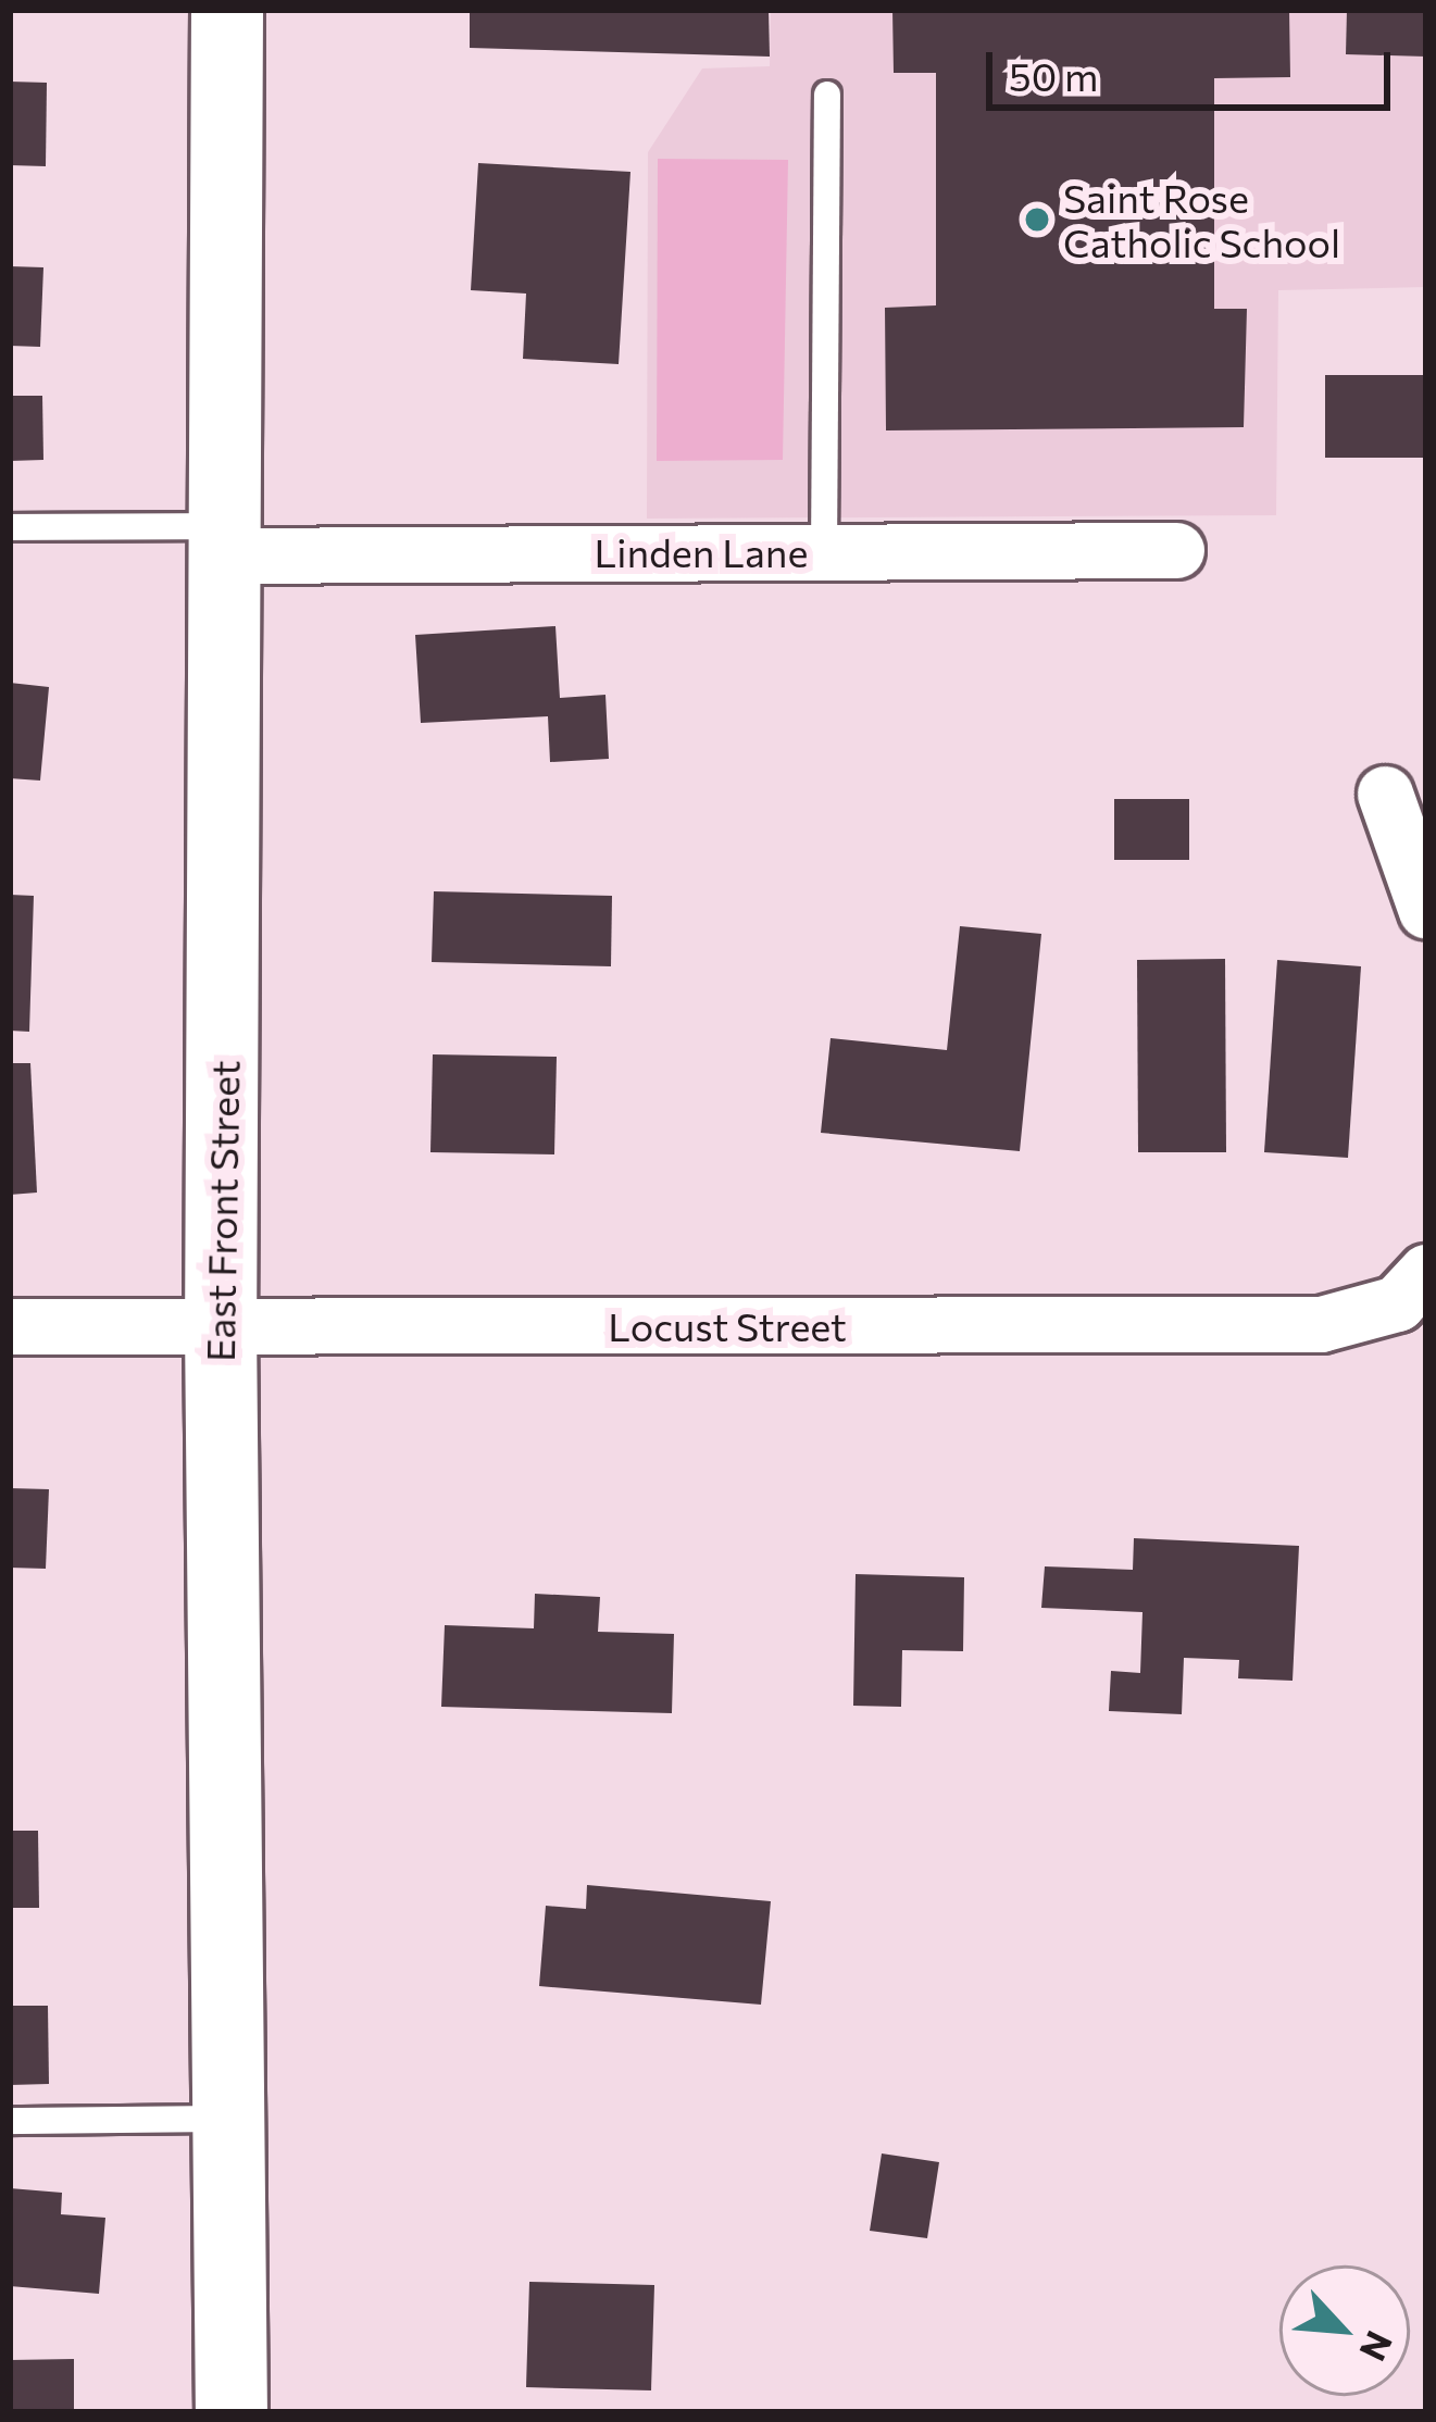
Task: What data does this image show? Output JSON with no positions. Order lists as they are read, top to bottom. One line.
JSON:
{"streets":{"main road":["East Front Street"],"street":["Linden Lane","Locust Street"]},"crossings":[["Linden Lane","East Front Street"],["East Front Street","Locust Street"]],"places":["Saint Rose Catholic School"],"scale_bar":"50 m","north":"bottom right"}
